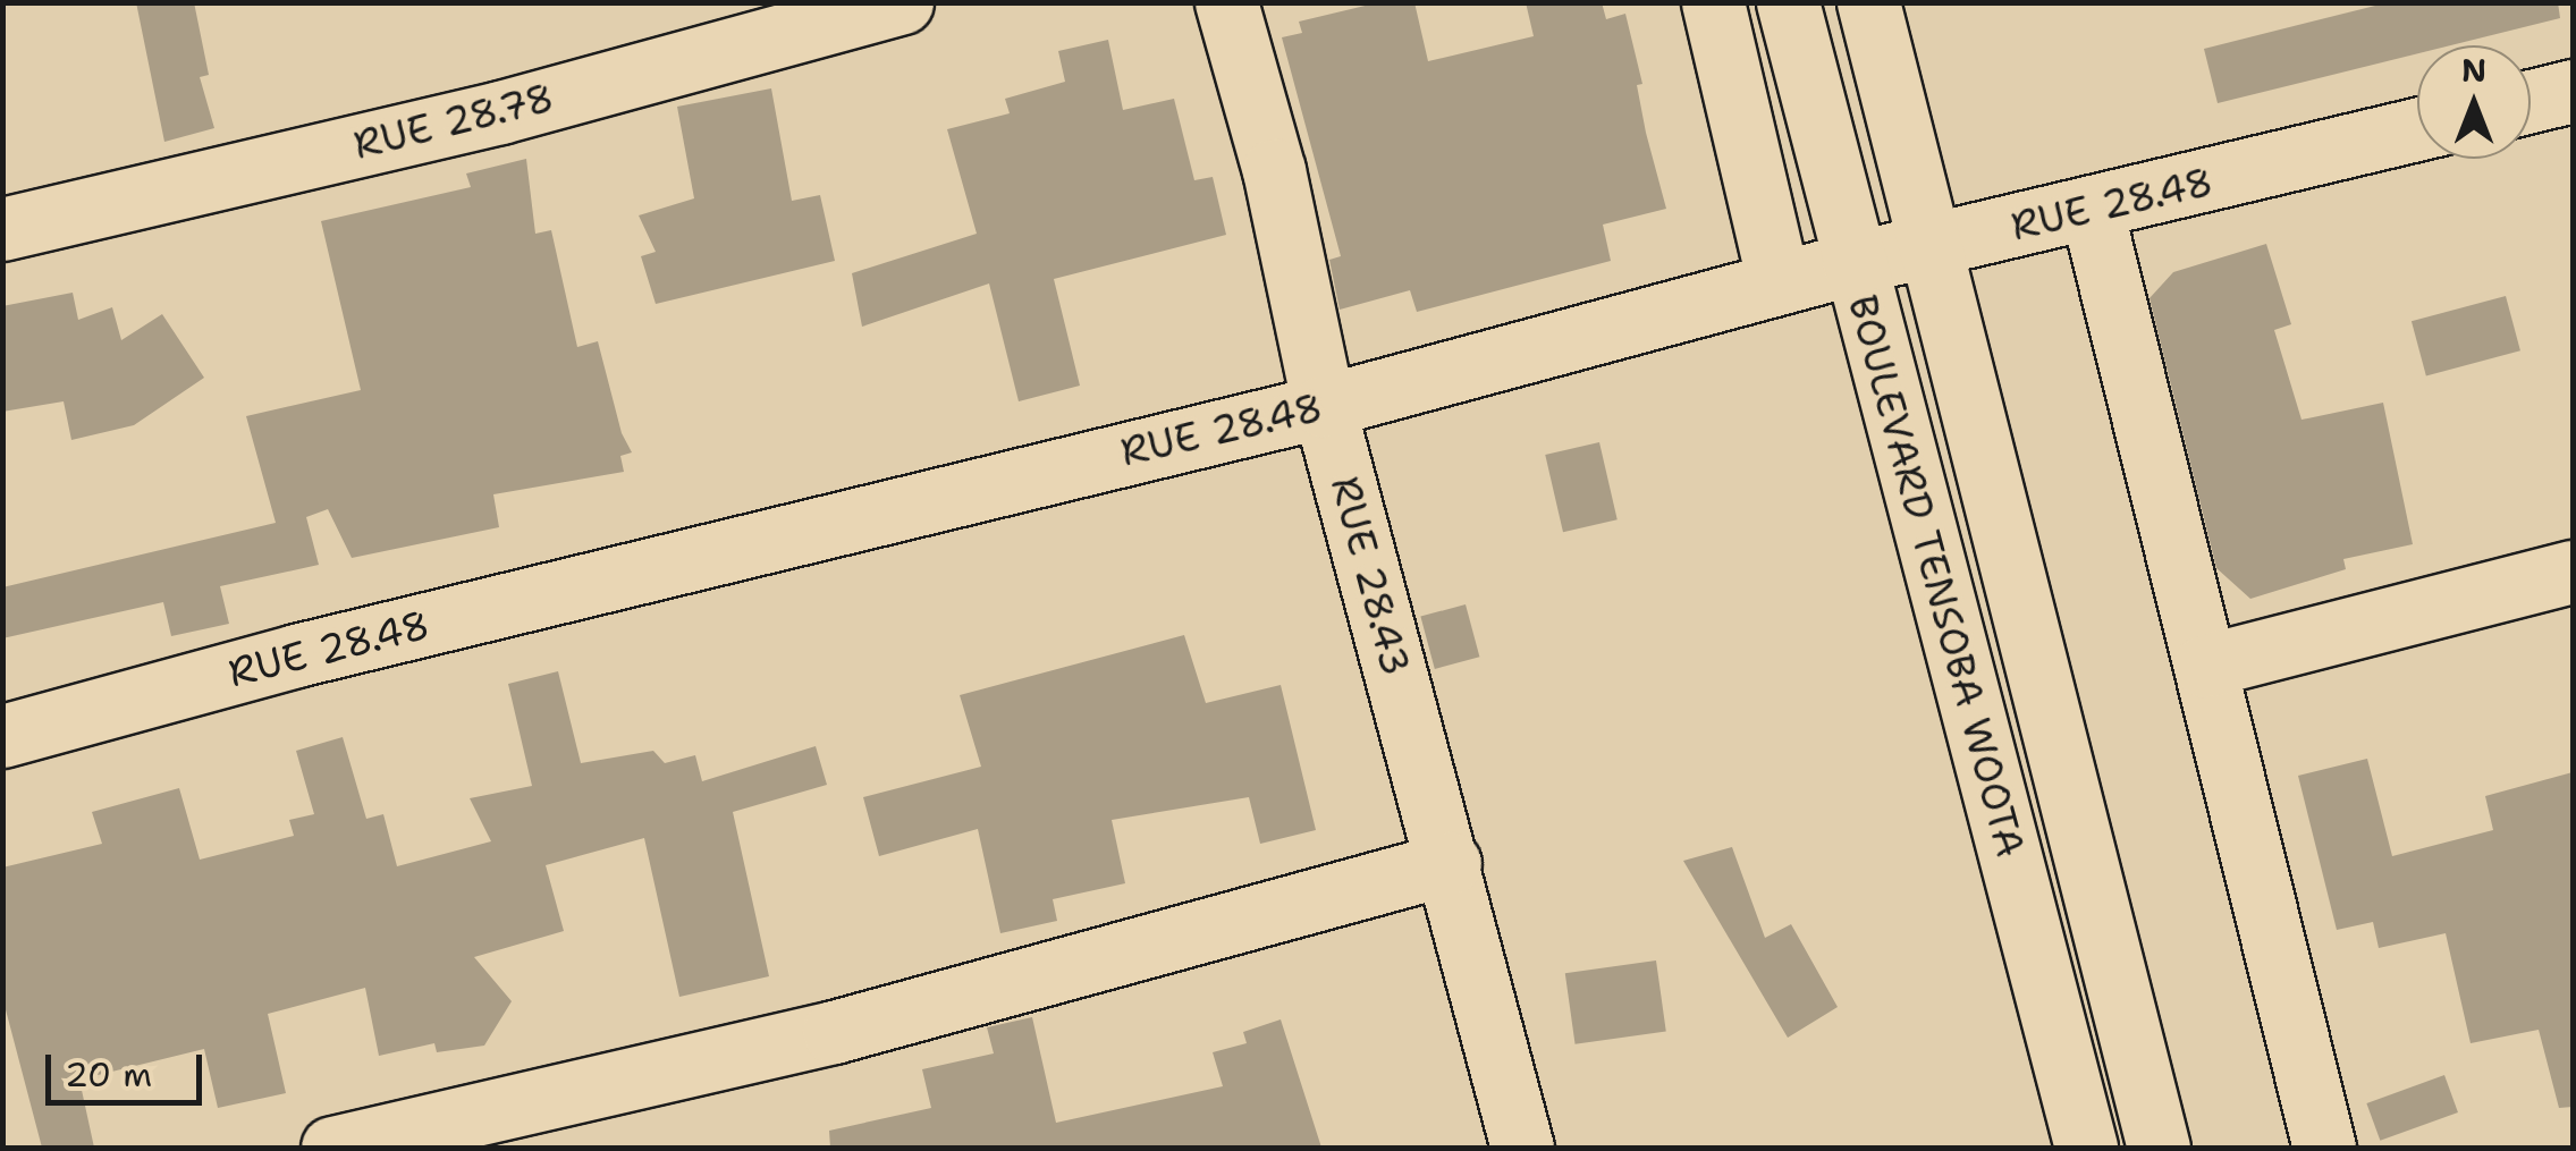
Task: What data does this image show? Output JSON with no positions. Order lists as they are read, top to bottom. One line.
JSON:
{"streets":{"street":["RUE 28.78","RUE 28.48","RUE 28.43","BOULEVARD TENSOBA WOOTA"]},"crossings":[["RUE 28.48","RUE 28.43"],["RUE 28.48","BOULEVARD TENSOBA WOOTA"]],"scale_bar":"20 m","north":"top"}
